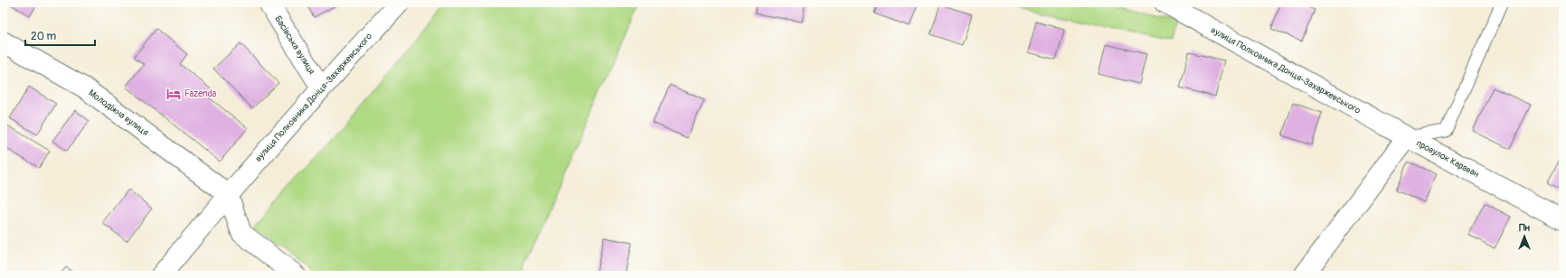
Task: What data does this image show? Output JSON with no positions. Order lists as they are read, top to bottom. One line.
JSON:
{"streets":{"street":["Басівська вулиця","вулиця Полковника Донця-Захаржевського","Молодіжна вулиця","провулок Караван"]},"crossings":[["Басівська вулиця","вулиця Полковника Донця-Захаржевського"],["вулиця Полковника Донця-Захаржевського","Молодіжна вулиця"],["вулиця Полковника Донця-Захаржевського","провулок Караван"]],"places":{"hotel":["Fazenda"]},"scale_bar":"20 m","north":"top"}
